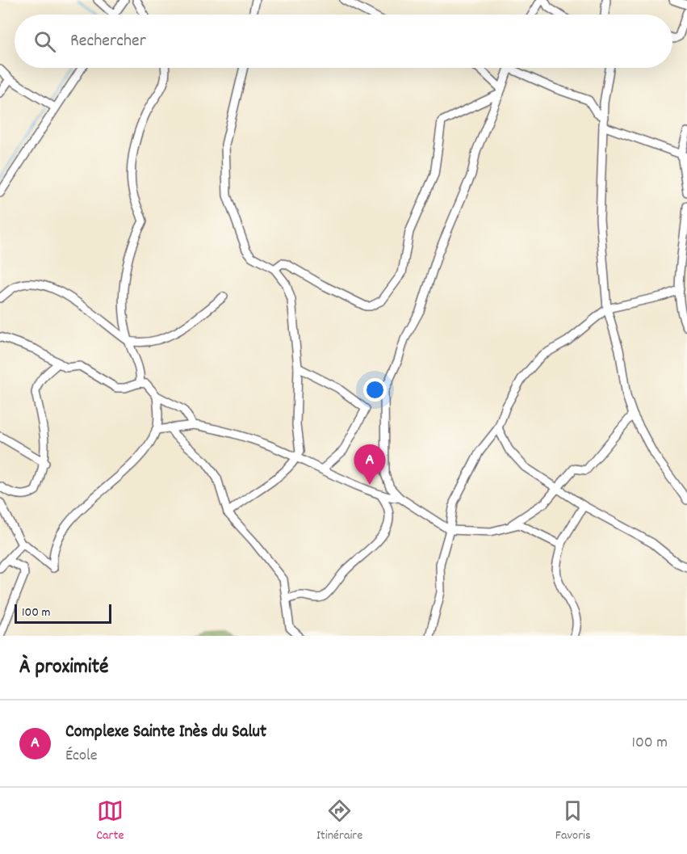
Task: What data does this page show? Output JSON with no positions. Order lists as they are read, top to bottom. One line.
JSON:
{"scale_bar":"100 m","page":{"search":"Rechercher","pins":"A","scale":"100 m","heading":"À proximité","list":[{"mark":"A","name":"Complexe Sainte Inès du Salut","note":"École","value":"100 m"}],"nav":["Carte","Itinéraire","Favoris"]}}
